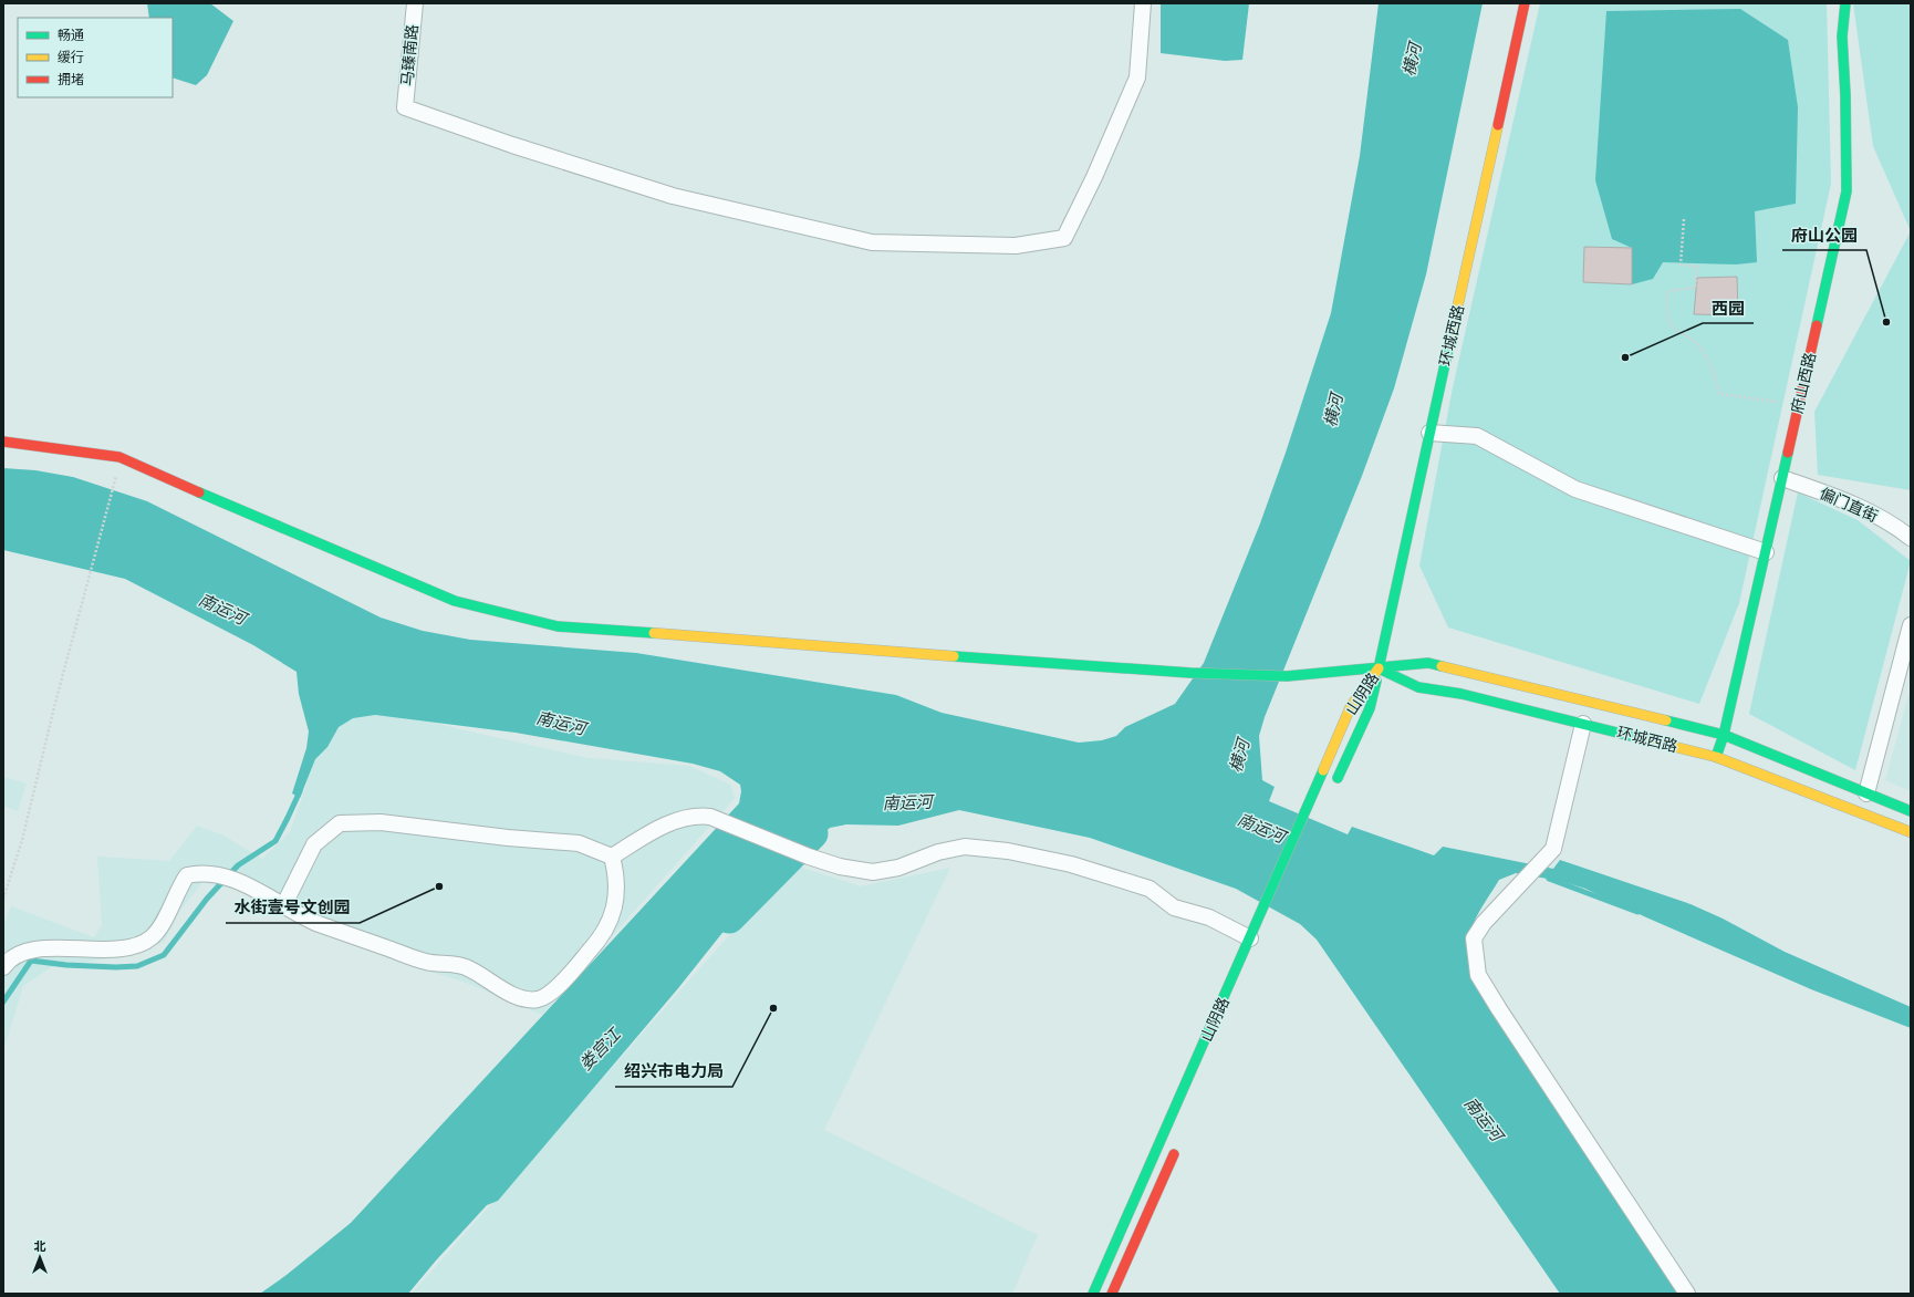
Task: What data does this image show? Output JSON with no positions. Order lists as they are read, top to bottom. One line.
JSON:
{"streets":{"main road":["环城西路","府山西路","山阴路"],"street":["马臻南路","偏门直街"]},"crossings":[["环城西路","府山西路"],["环城西路","山阴路"],["府山西路","偏门直街"]],"water":["横河","南运河","娄宫江"],"places":["府山公园","西园","水街壹号文创园","绍兴市电力局"],"legend":["畅通","缓行","拥堵"],"north":"top"}
